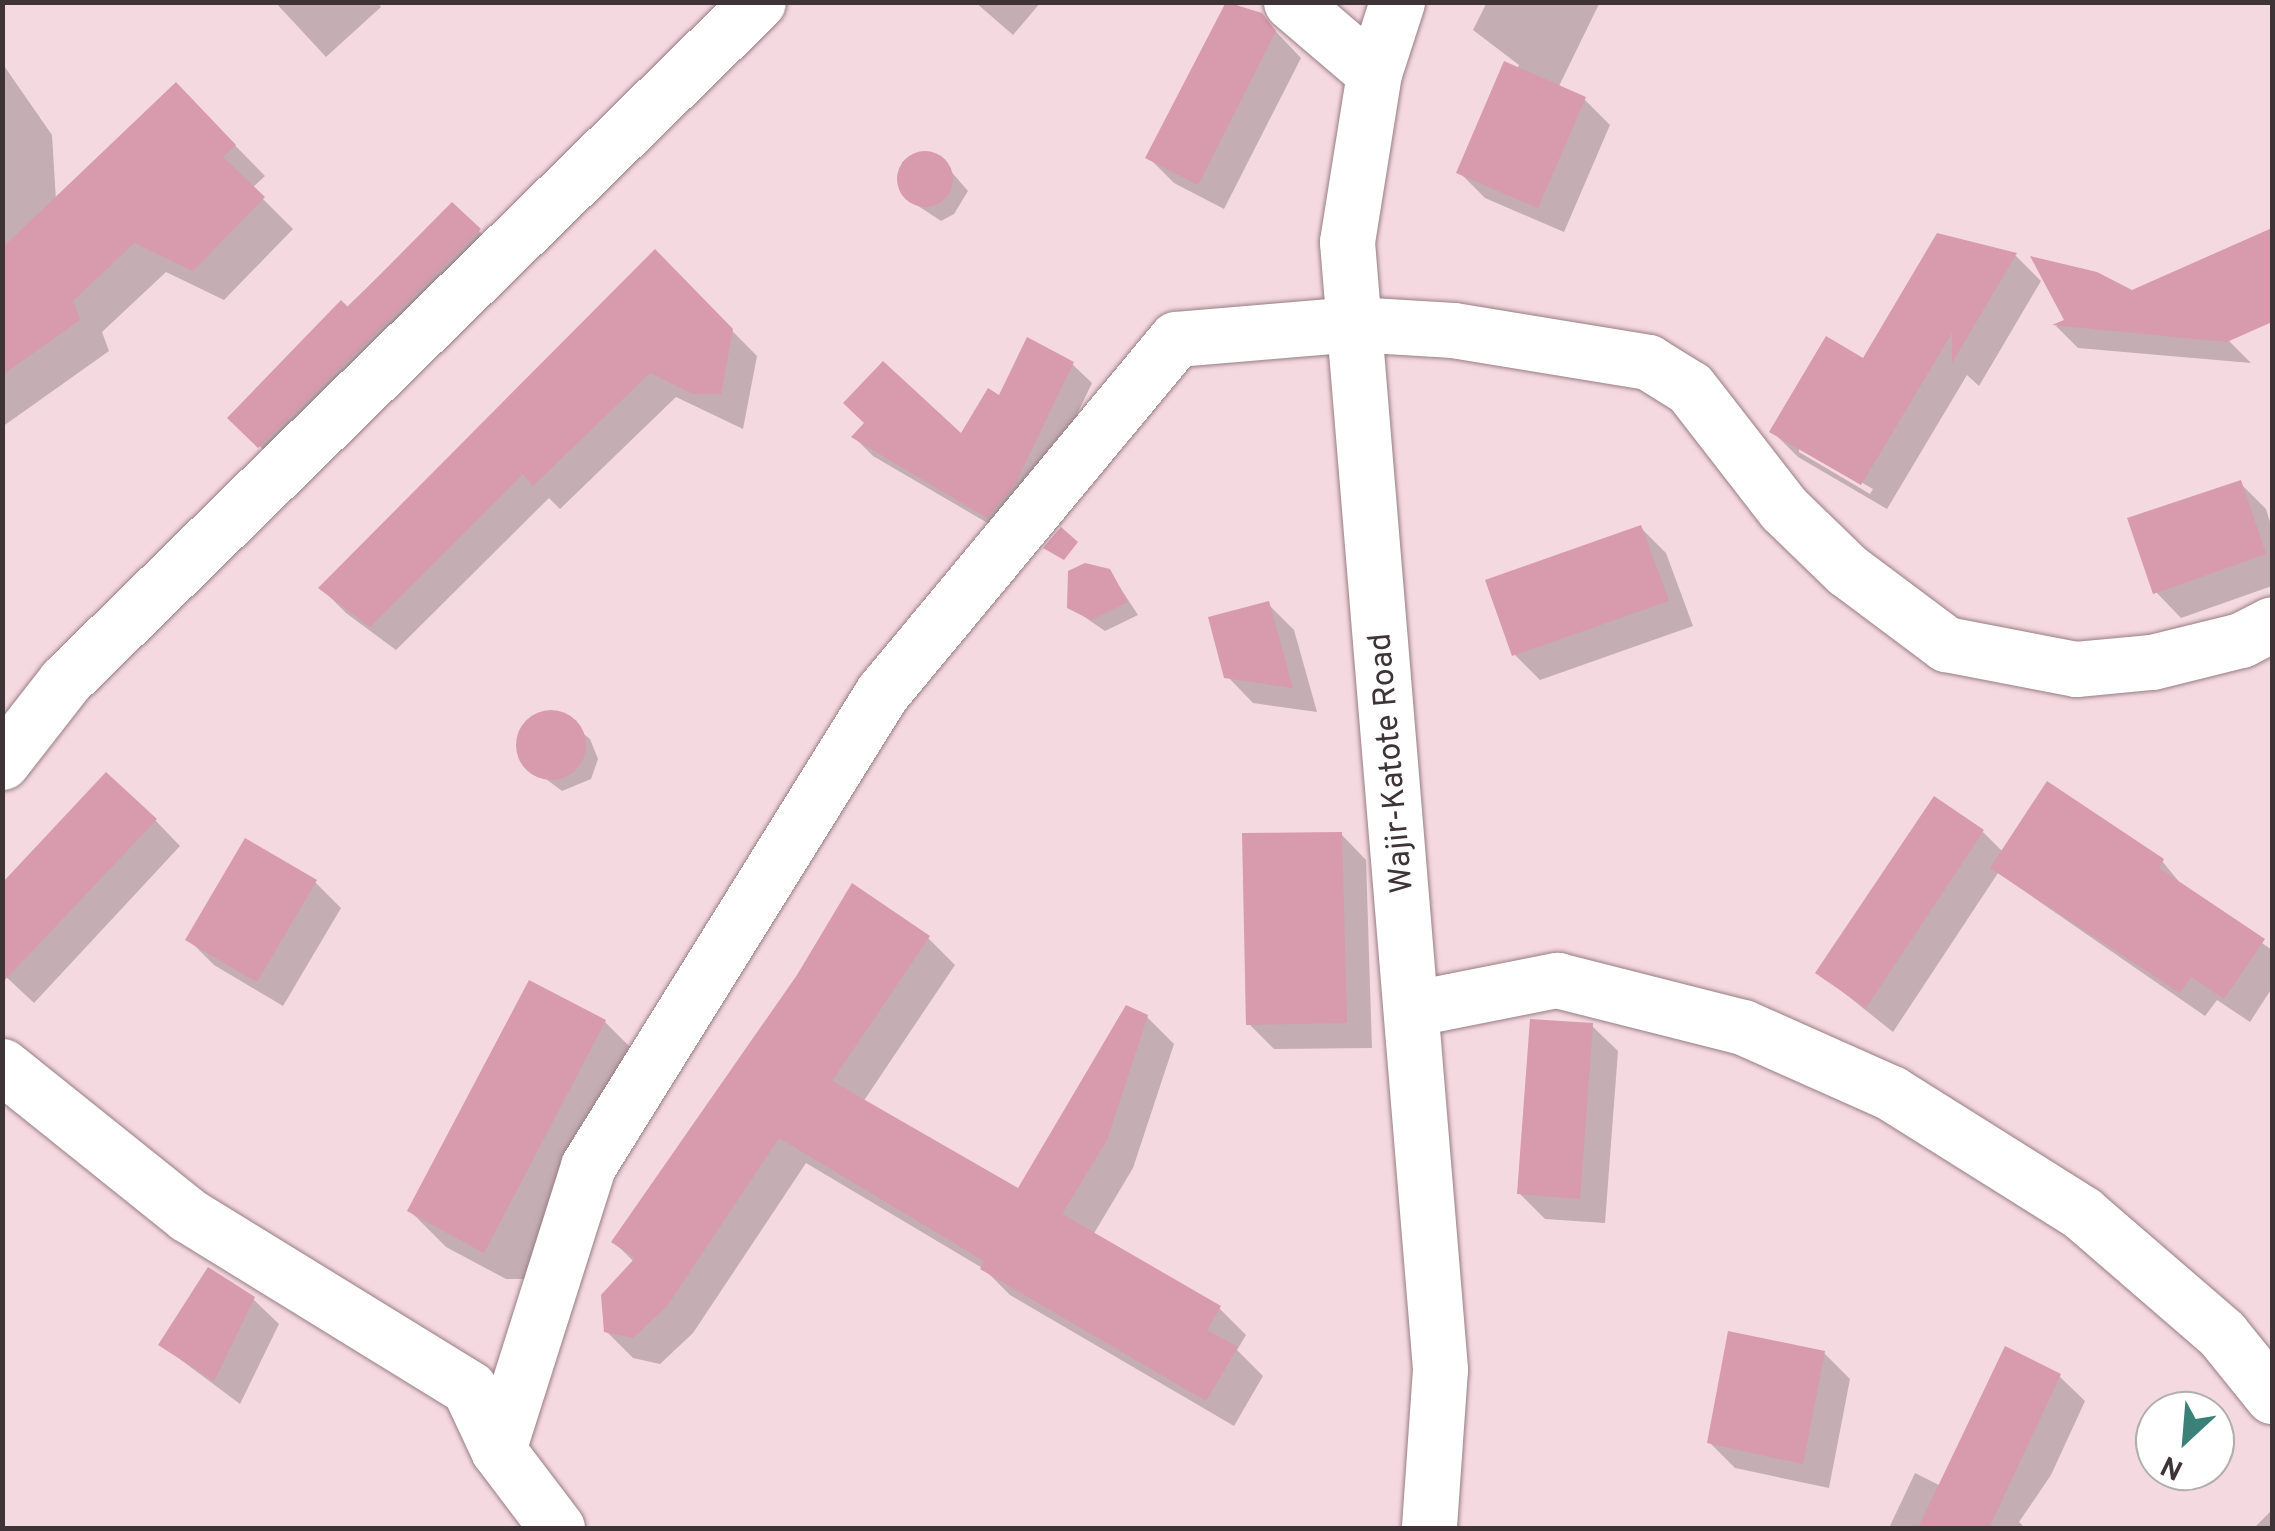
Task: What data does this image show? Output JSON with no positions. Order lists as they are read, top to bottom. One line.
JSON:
{"streets":{"street":["Wajir-Katote Road"]},"north":"bottom left"}
